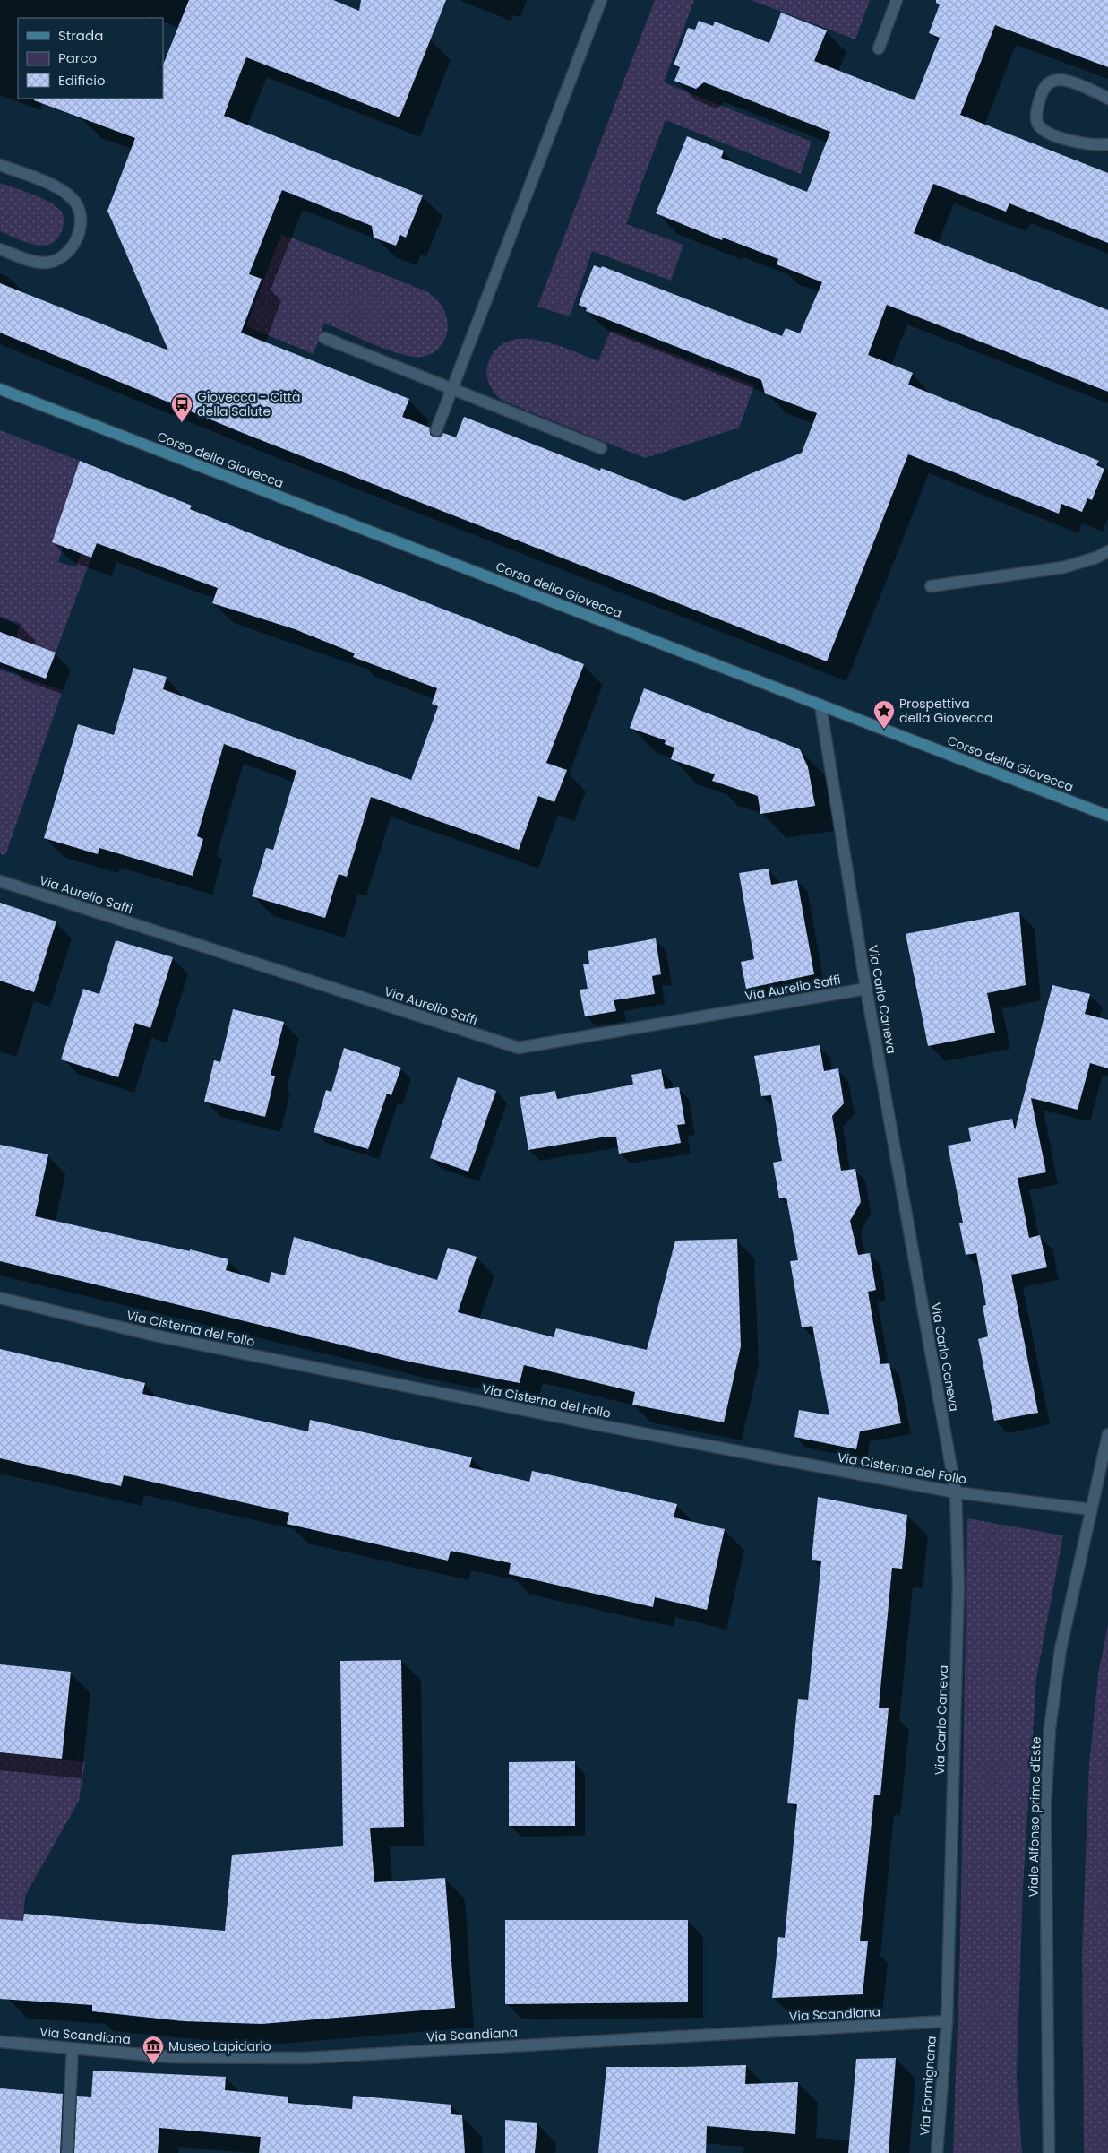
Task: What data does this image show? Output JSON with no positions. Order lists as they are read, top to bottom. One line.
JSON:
{"streets":{"street":["Corso della Giovecca","Via Aurelio Saffi","Via Carlo Caneva","Via Cisterna del Follo","Viale Alfonso primo d'Este","Via Scandiana","Via Formignana"]},"crossings":[["Corso della Giovecca","Via Carlo Caneva"],["Via Aurelio Saffi","Via Carlo Caneva"],["Via Carlo Caneva","Via Cisterna del Follo"],["Via Carlo Caneva","Via Scandiana"],["Via Carlo Caneva","Via Formignana"],["Via Cisterna del Follo","Viale Alfonso primo d'Este"],["Via Scandiana","Via Formignana"]],"places":{"bus stop":["Giovecca - Città della Salute"],"place":["Prospettiva della Giovecca"],"museum":["Museo Lapidario"]},"legend":["Strada","Parco","Edificio"]}
